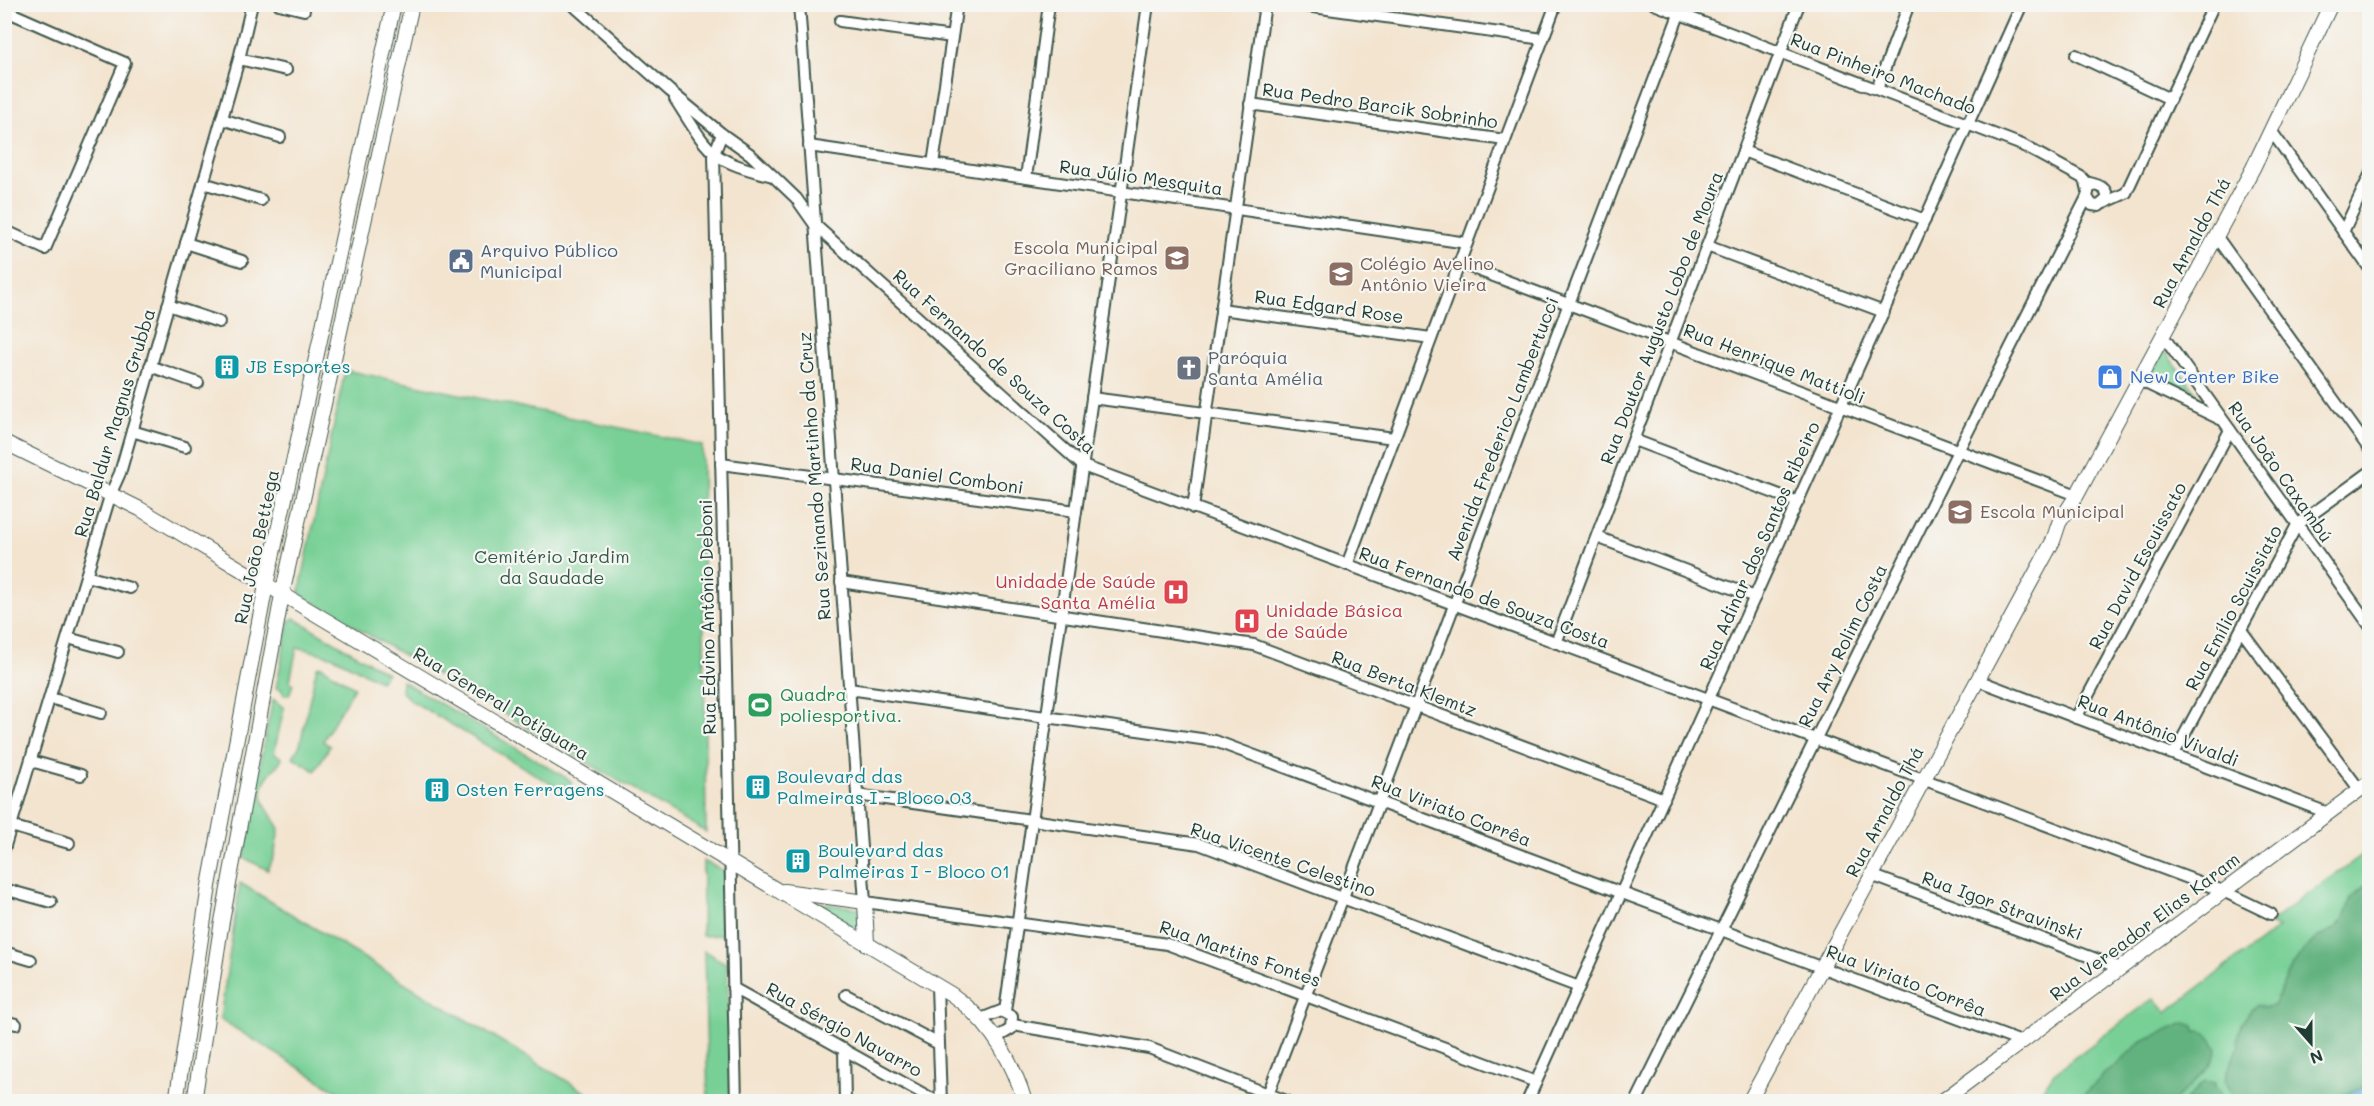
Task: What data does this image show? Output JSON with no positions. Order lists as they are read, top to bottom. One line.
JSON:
{"streets":{"main road":["Rua Arnaldo Thá","Rua Sezinando Martinho da Cruz","Rua João Bettega","Rua General Potiguara","Rua Vereador Elias Karam","Rua Martins Fontes"],"street":["Rua Pinheiro Machado","Rua Pedro Barcik Sobrinho","Rua Júlio Mesquita","Rua Edgard Rose","Rua Doutor Augusto Lobo de Moura","Rua Fernando de Souza Costa","Rua Henrique Mattioli","Rua Baldur Magnus Grubba","Avenida Frederico Lambertucci","Rua João Caxambú","Rua Daniel Comboni","Rua Adinar dos Santos Ribeiro","Rua David Escuissato","Rua Emílio Scuissiato","Rua Edvino Antônio Deboni","Rua Ary Rolim Costa","Rua Berta Klemtz","Rua Antônio Vivaldi","Rua Viriato Corrêa","Rua Vicente Celestino","Rua Igor Stravinski","Rua Sérgio Navarro"]},"crossings":[["Rua Pinheiro Machado","Rua Doutor Augusto Lobo de Moura"],["Rua Pinheiro Machado","Avenida Frederico Lambertucci"],["Rua Pinheiro Machado","Rua Adinar dos Santos Ribeiro"],["Rua Pinheiro Machado","Rua Ary Rolim Costa"],["Rua Júlio Mesquita","Rua Sezinando Martinho da Cruz"],["Rua Arnaldo Thá","Rua Fernando de Souza Costa"],["Rua Arnaldo Thá","Rua Henrique Mattioli"],["Rua Arnaldo Thá","Rua João Caxambú"],["Rua Arnaldo Thá","Rua Antônio Vivaldi"],["Rua Arnaldo Thá","Rua Viriato Corrêa"],["Rua Arnaldo Thá","Rua Igor Stravinski"],["Rua Doutor Augusto Lobo de Moura","Rua Fernando de Souza Costa"],["Rua Doutor Augusto Lobo de Moura","Rua Henrique Mattioli"],["Rua Fernando de Souza Costa","Avenida Frederico Lambertucci"],["Rua Fernando de Souza Costa","Rua Sezinando Martinho da Cruz"],["Rua Fernando de Souza Costa","Rua Adinar dos Santos Ribeiro"],["Rua Fernando de Souza Costa","Rua Edvino Antônio Deboni"],["Rua Fernando de Souza Costa","Rua Ary Rolim Costa"],["Rua Fernando de Souza Costa","Rua Vereador Elias Karam"],["Rua Henrique Mattioli","Avenida Frederico Lambertucci"],["Rua Henrique Mattioli","Rua Adinar dos Santos Ribeiro"],["Rua Henrique Mattioli","Rua Ary Rolim Costa"],["Rua Baldur Magnus Grubba","Rua General Potiguara"],["Avenida Frederico Lambertucci","Rua Berta Klemtz"],["Avenida Frederico Lambertucci","Rua Viriato Corrêa"],["Avenida Frederico Lambertucci","Rua Vicente Celestino"],["Avenida Frederico Lambertucci","Rua Martins Fontes"],["Rua João Caxambú","Rua David Escuissato"],["Rua João Caxambú","Rua Emílio Scuissiato"],["Rua Sezinando Martinho da Cruz","Rua Daniel Comboni"],["Rua Sezinando Martinho da Cruz","Rua Berta Klemtz"],["Rua Sezinando Martinho da Cruz","Rua General Potiguara"],["Rua Sezinando Martinho da Cruz","Rua Viriato Corrêa"],["Rua Sezinando Martinho da Cruz","Rua Vicente Celestino"],["Rua Sezinando Martinho da Cruz","Rua Martins Fontes"],["Rua Daniel Comboni","Rua Edvino Antônio Deboni"],["Rua Adinar dos Santos Ribeiro","Rua Berta Klemtz"],["Rua Adinar dos Santos Ribeiro","Rua Viriato Corrêa"],["Rua Adinar dos Santos Ribeiro","Rua Vicente Celestino"],["Rua Adinar dos Santos Ribeiro","Rua Martins Fontes"],["Rua João Bettega","Rua General Potiguara"],["Rua David Escuissato","Rua Antônio Vivaldi"],["Rua Emílio Scuissiato","Rua Antônio Vivaldi"],["Rua Edvino Antônio Deboni","Rua General Potiguara"],["Rua Edvino Antônio Deboni","Rua Sérgio Navarro"],["Rua Ary Rolim Costa","Rua Viriato Corrêa"],["Rua General Potiguara","Rua Martins Fontes"],["Rua Antônio Vivaldi","Rua Vereador Elias Karam"],["Rua Viriato Corrêa","Rua Vereador Elias Karam"],["Rua Igor Stravinski","Rua Vereador Elias Karam"]],"parks":["Cemitério Jardim da Saudade"],"places":{"school or university":["Escola Municipal Graciliano Ramos","Colégio Avelino Antônio Vieira","Escola Municipal"],"public building":["Arquivo Público Municipal"],"building":["JB Esportes","Boulevard das Palmeiras I - Bloco 03","Osten Ferragens","Boulevard das Palmeiras I - Bloco 01"],"church":["Paróquia Santa Amélia"],"shop":["New Center Bike"],"hospital":["Unidade de Saúde Santa Amélia","Unidade Básica de Saúde"],"sports":["Quadra poliesportiva."]},"north":"bottom"}
